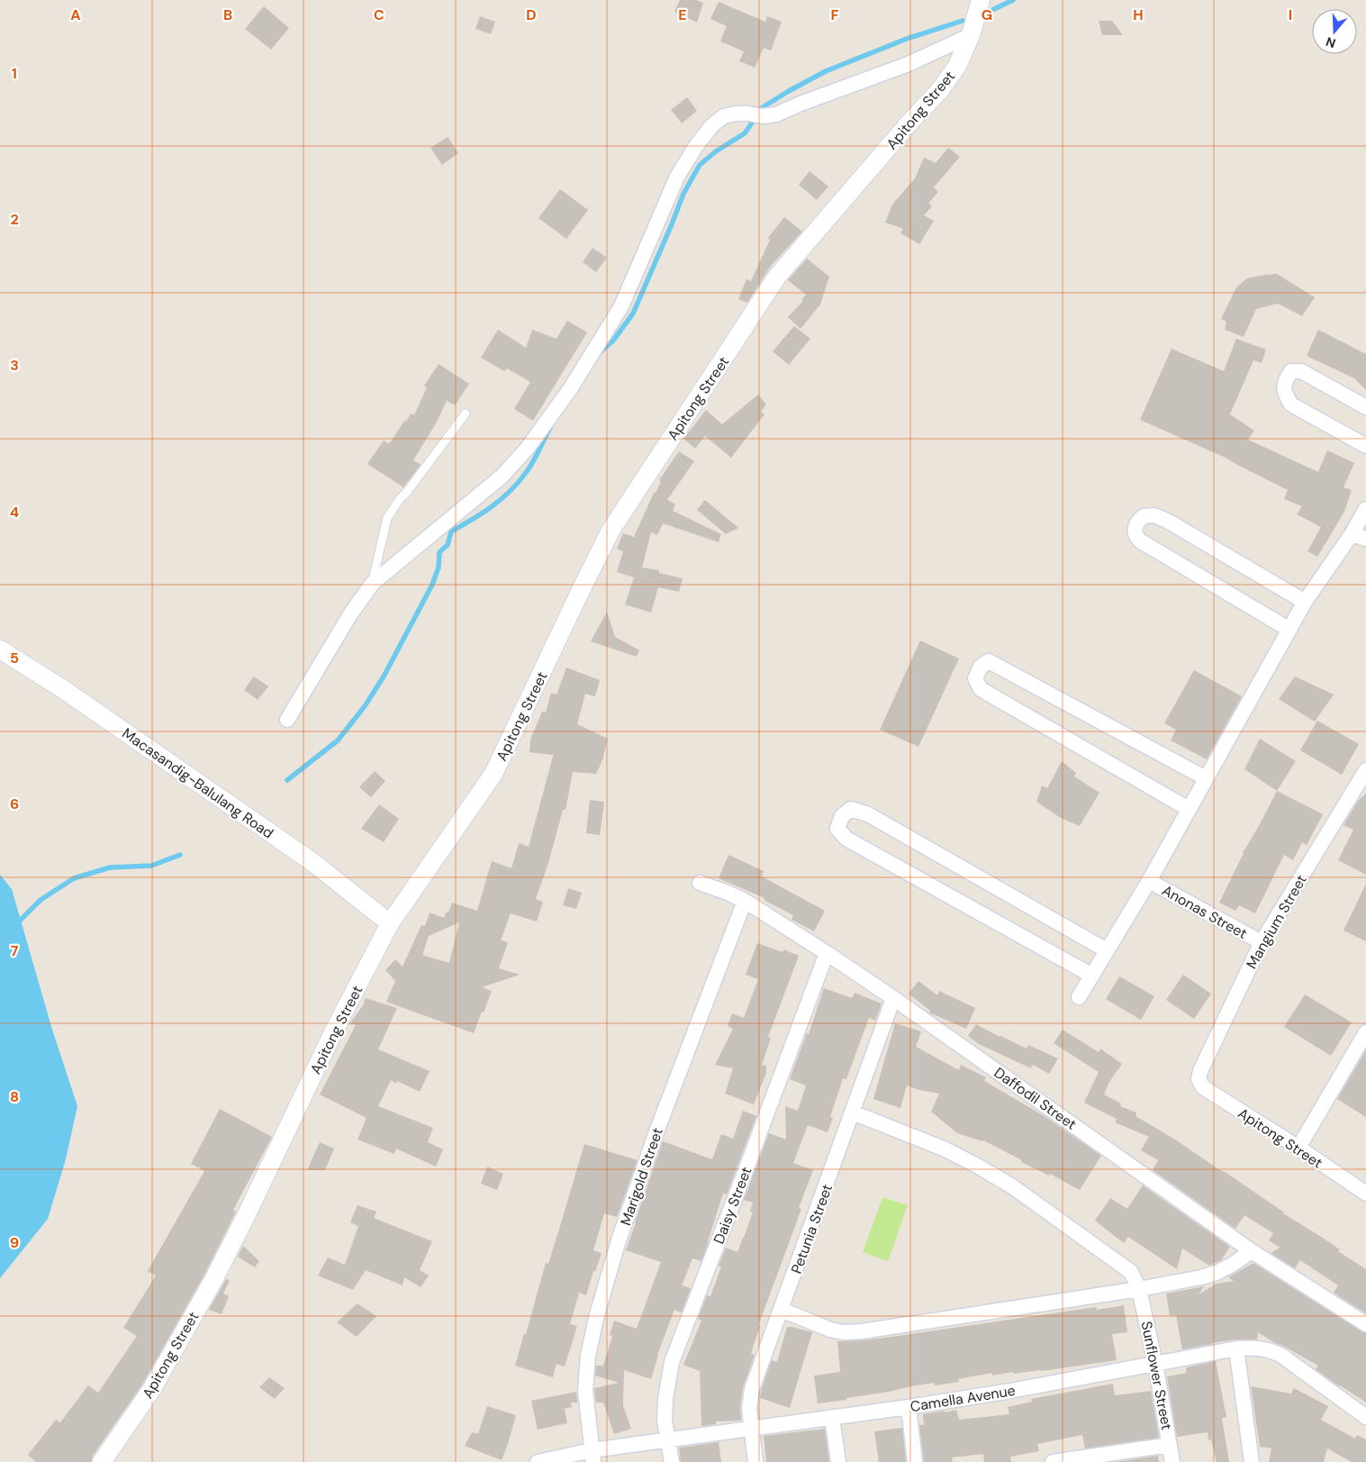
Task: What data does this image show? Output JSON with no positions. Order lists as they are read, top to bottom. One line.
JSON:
{"streets":{"street":["Apitong Street","Macasandig-Balulang Road","Anonas Street","Mangium Street","Daffodil Street","Marigold Street","Daisy Street","Petunia Street","Sunflower Street","Camella Avenue"]},"crossings":[["Apitong Street","Macasandig-Balulang Road"],["Apitong Street","Mangium Street"],["Anonas Street","Mangium Street"],["Daffodil Street","Marigold Street"],["Daffodil Street","Daisy Street"],["Daffodil Street","Petunia Street"],["Marigold Street","Camella Avenue"],["Daisy Street","Camella Avenue"],["Petunia Street","Sunflower Street"],["Petunia Street","Camella Avenue"],["Sunflower Street","Camella Avenue"]],"north":"bottom","grid":{"columns":["A","B","C","D","E","F","G","H","I"],"rows":["1","2","3","4","5","6","7","8","9"]}}
